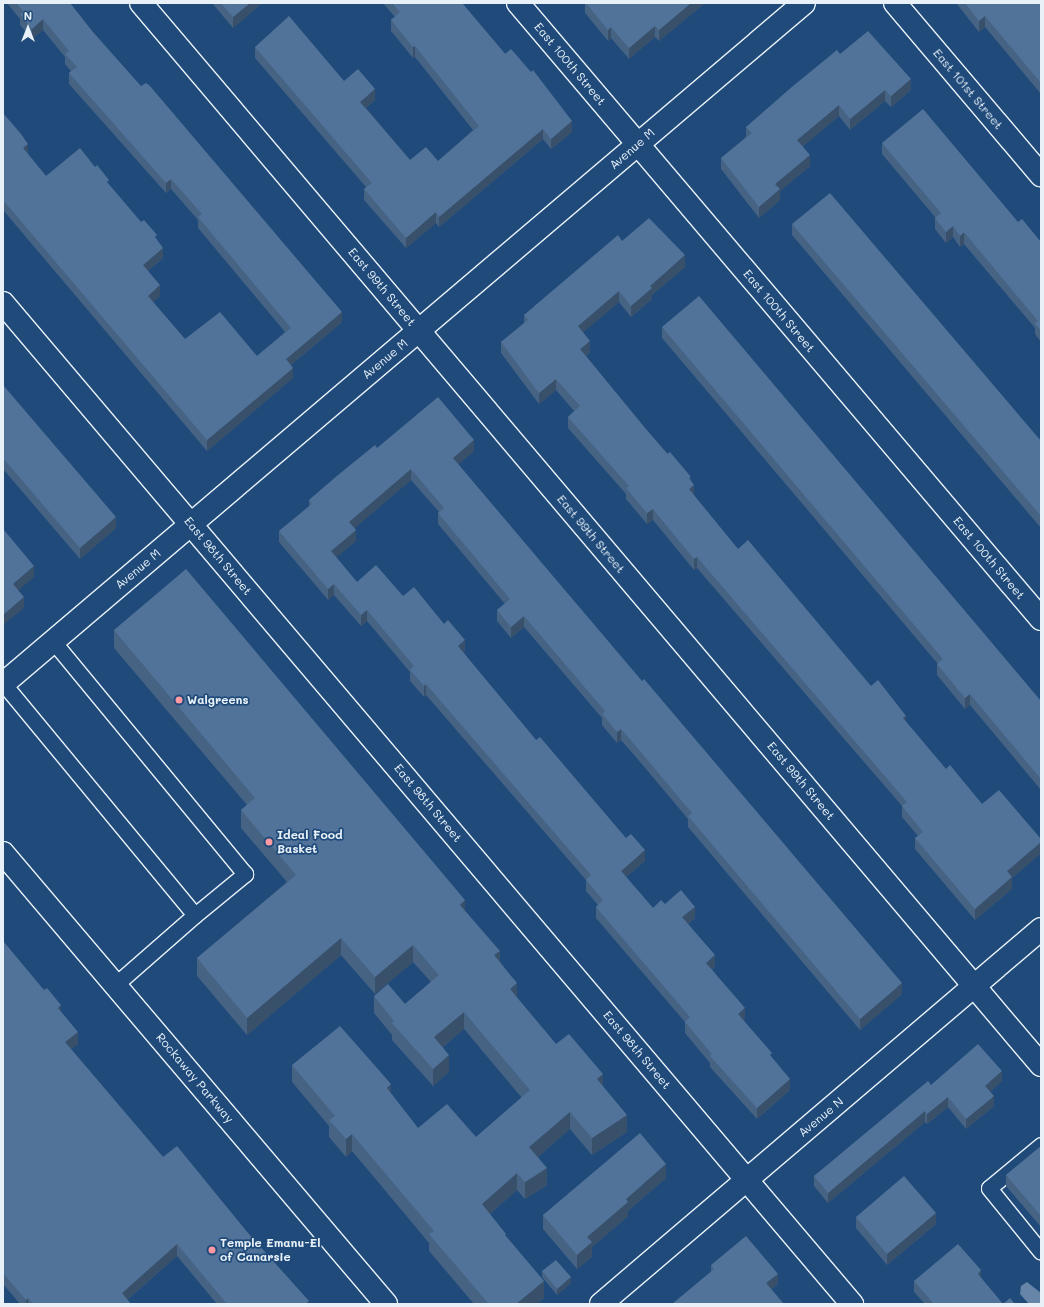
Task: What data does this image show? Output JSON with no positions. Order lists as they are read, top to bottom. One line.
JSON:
{"streets":{"street":["East 100th Street","East 101st Street","Avenue M","East 99th Street","East 98th Street","Rockaway Parkway","Avenue N"]},"crossings":[["East 100th Street","Avenue M"],["Avenue M","East 99th Street"],["Avenue M","East 98th Street"],["East 99th Street","Avenue N"],["East 98th Street","Avenue N"]],"places":["Walgreens","Ideal Food Basket","Temple Emanu-El of Canarsie"],"north":"top"}
